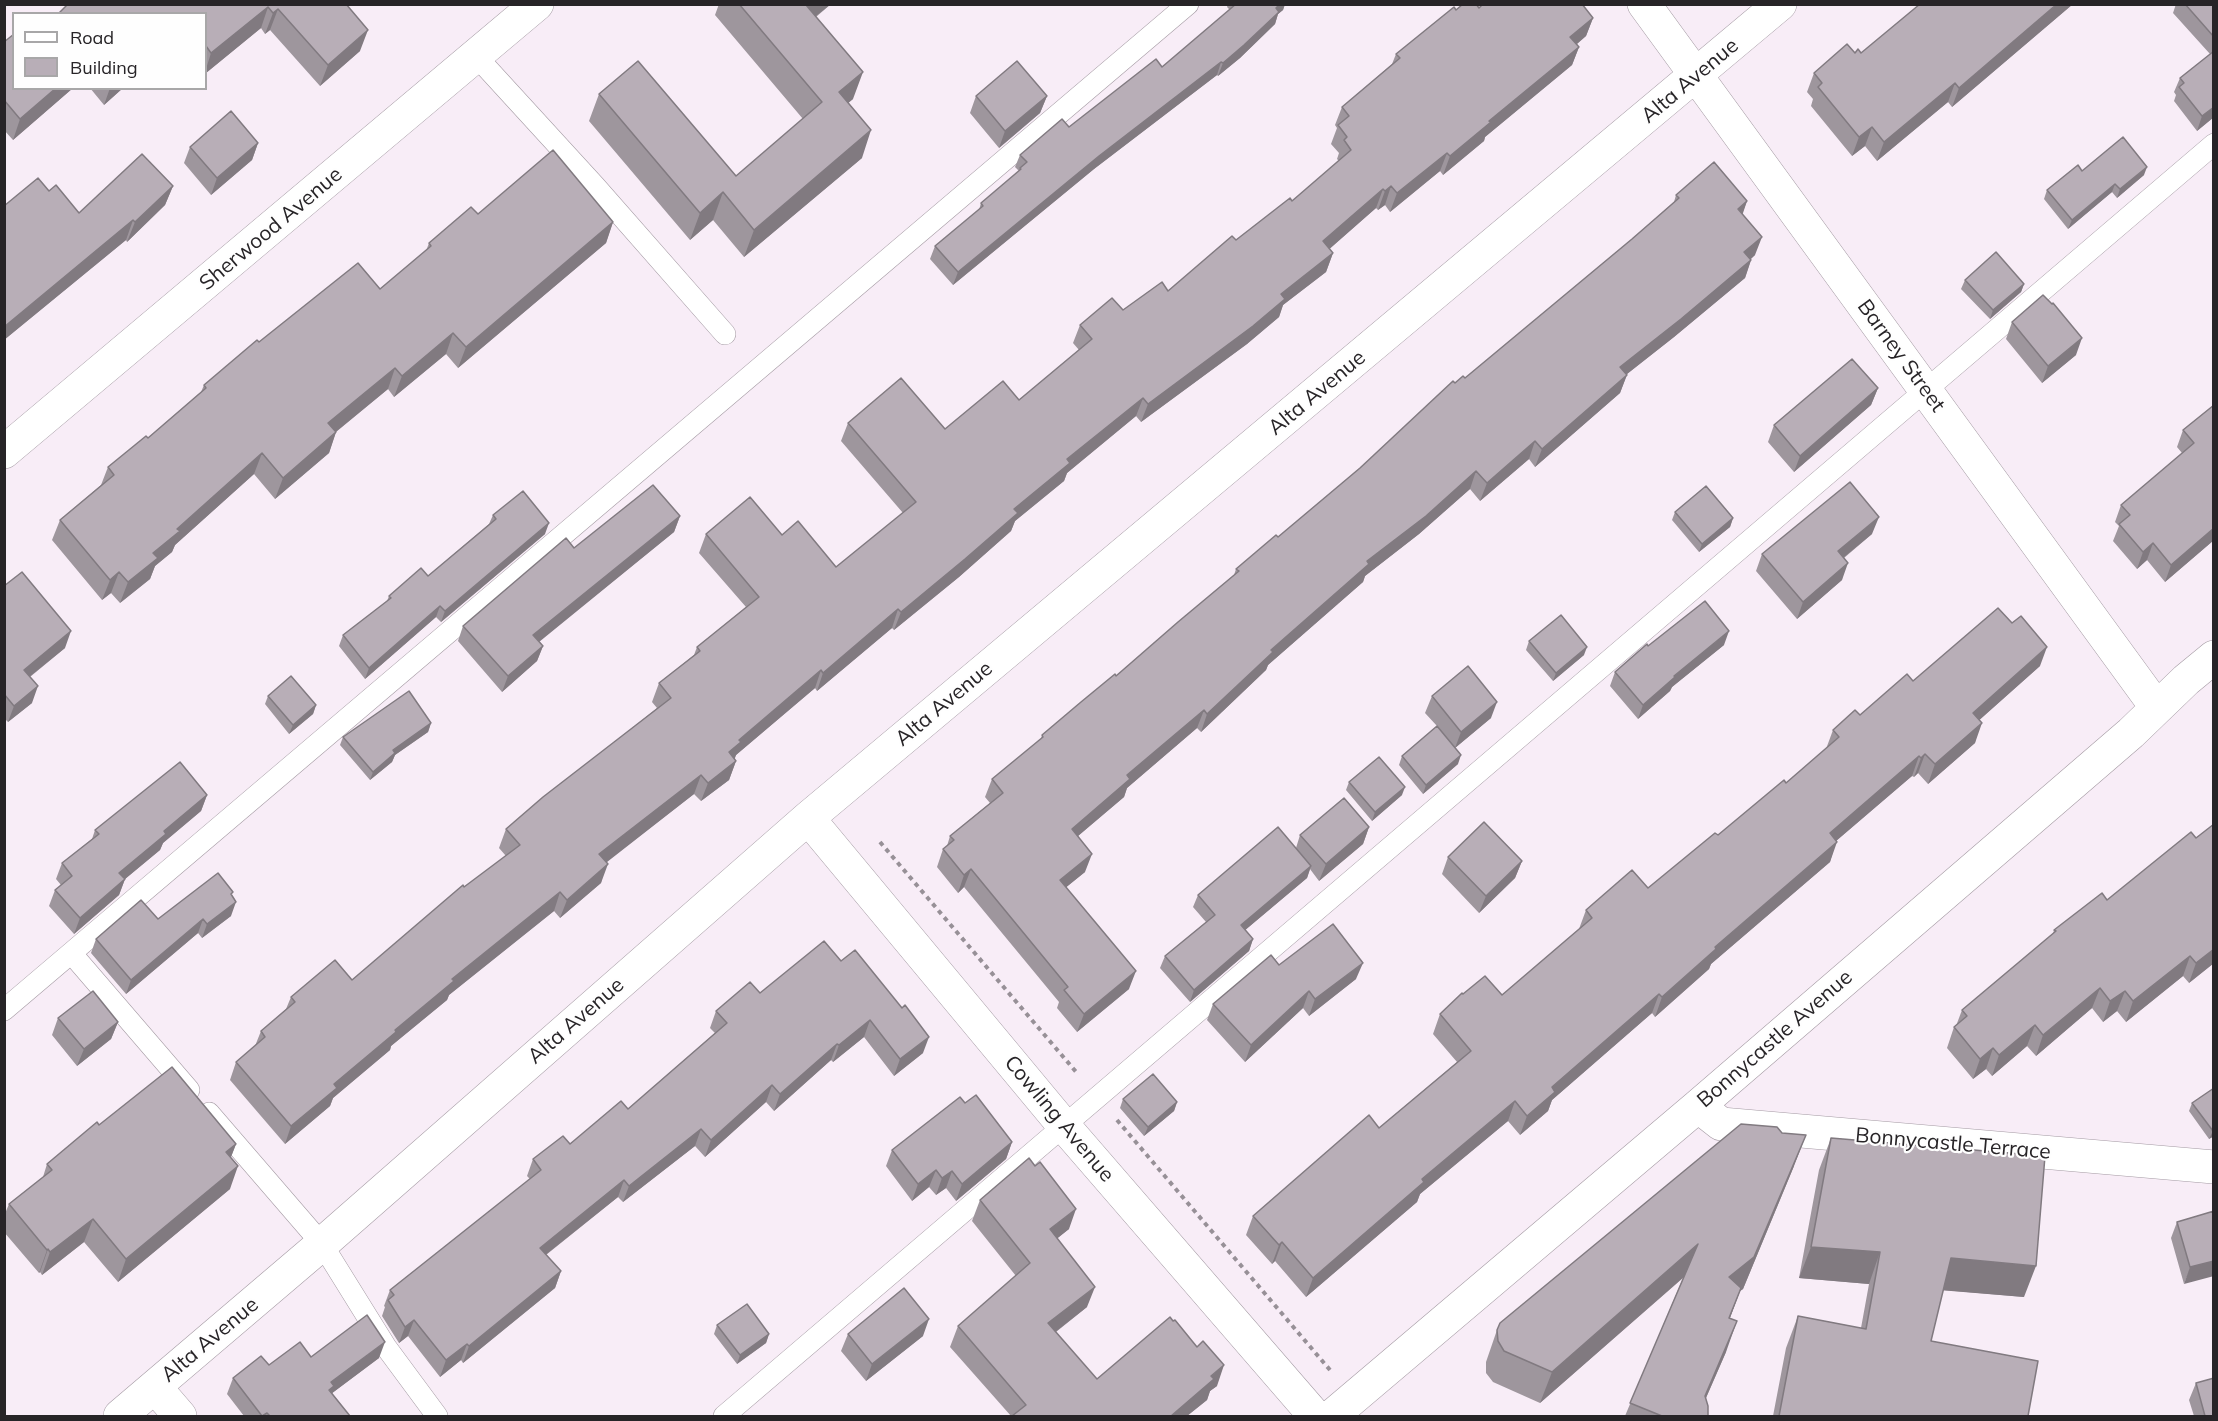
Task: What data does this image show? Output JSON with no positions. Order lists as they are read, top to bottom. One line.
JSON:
{"streets":{"street":["Alta Avenue","Sherwood Avenue","Barney Street","Bonnycastle Avenue","Cowling Avenue","Bonnycastle Terrace"]},"crossings":[["Alta Avenue","Barney Street"],["Alta Avenue","Cowling Avenue"],["Barney Street","Bonnycastle Avenue"],["Bonnycastle Avenue","Bonnycastle Terrace"]],"legend":["Road","Building"]}
